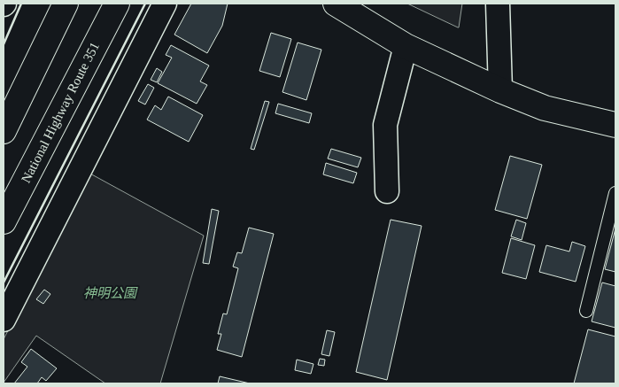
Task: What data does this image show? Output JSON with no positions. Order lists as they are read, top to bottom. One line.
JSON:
{"streets":{"main road":["National Highway Route 351"]},"parks":["神明公園"]}
